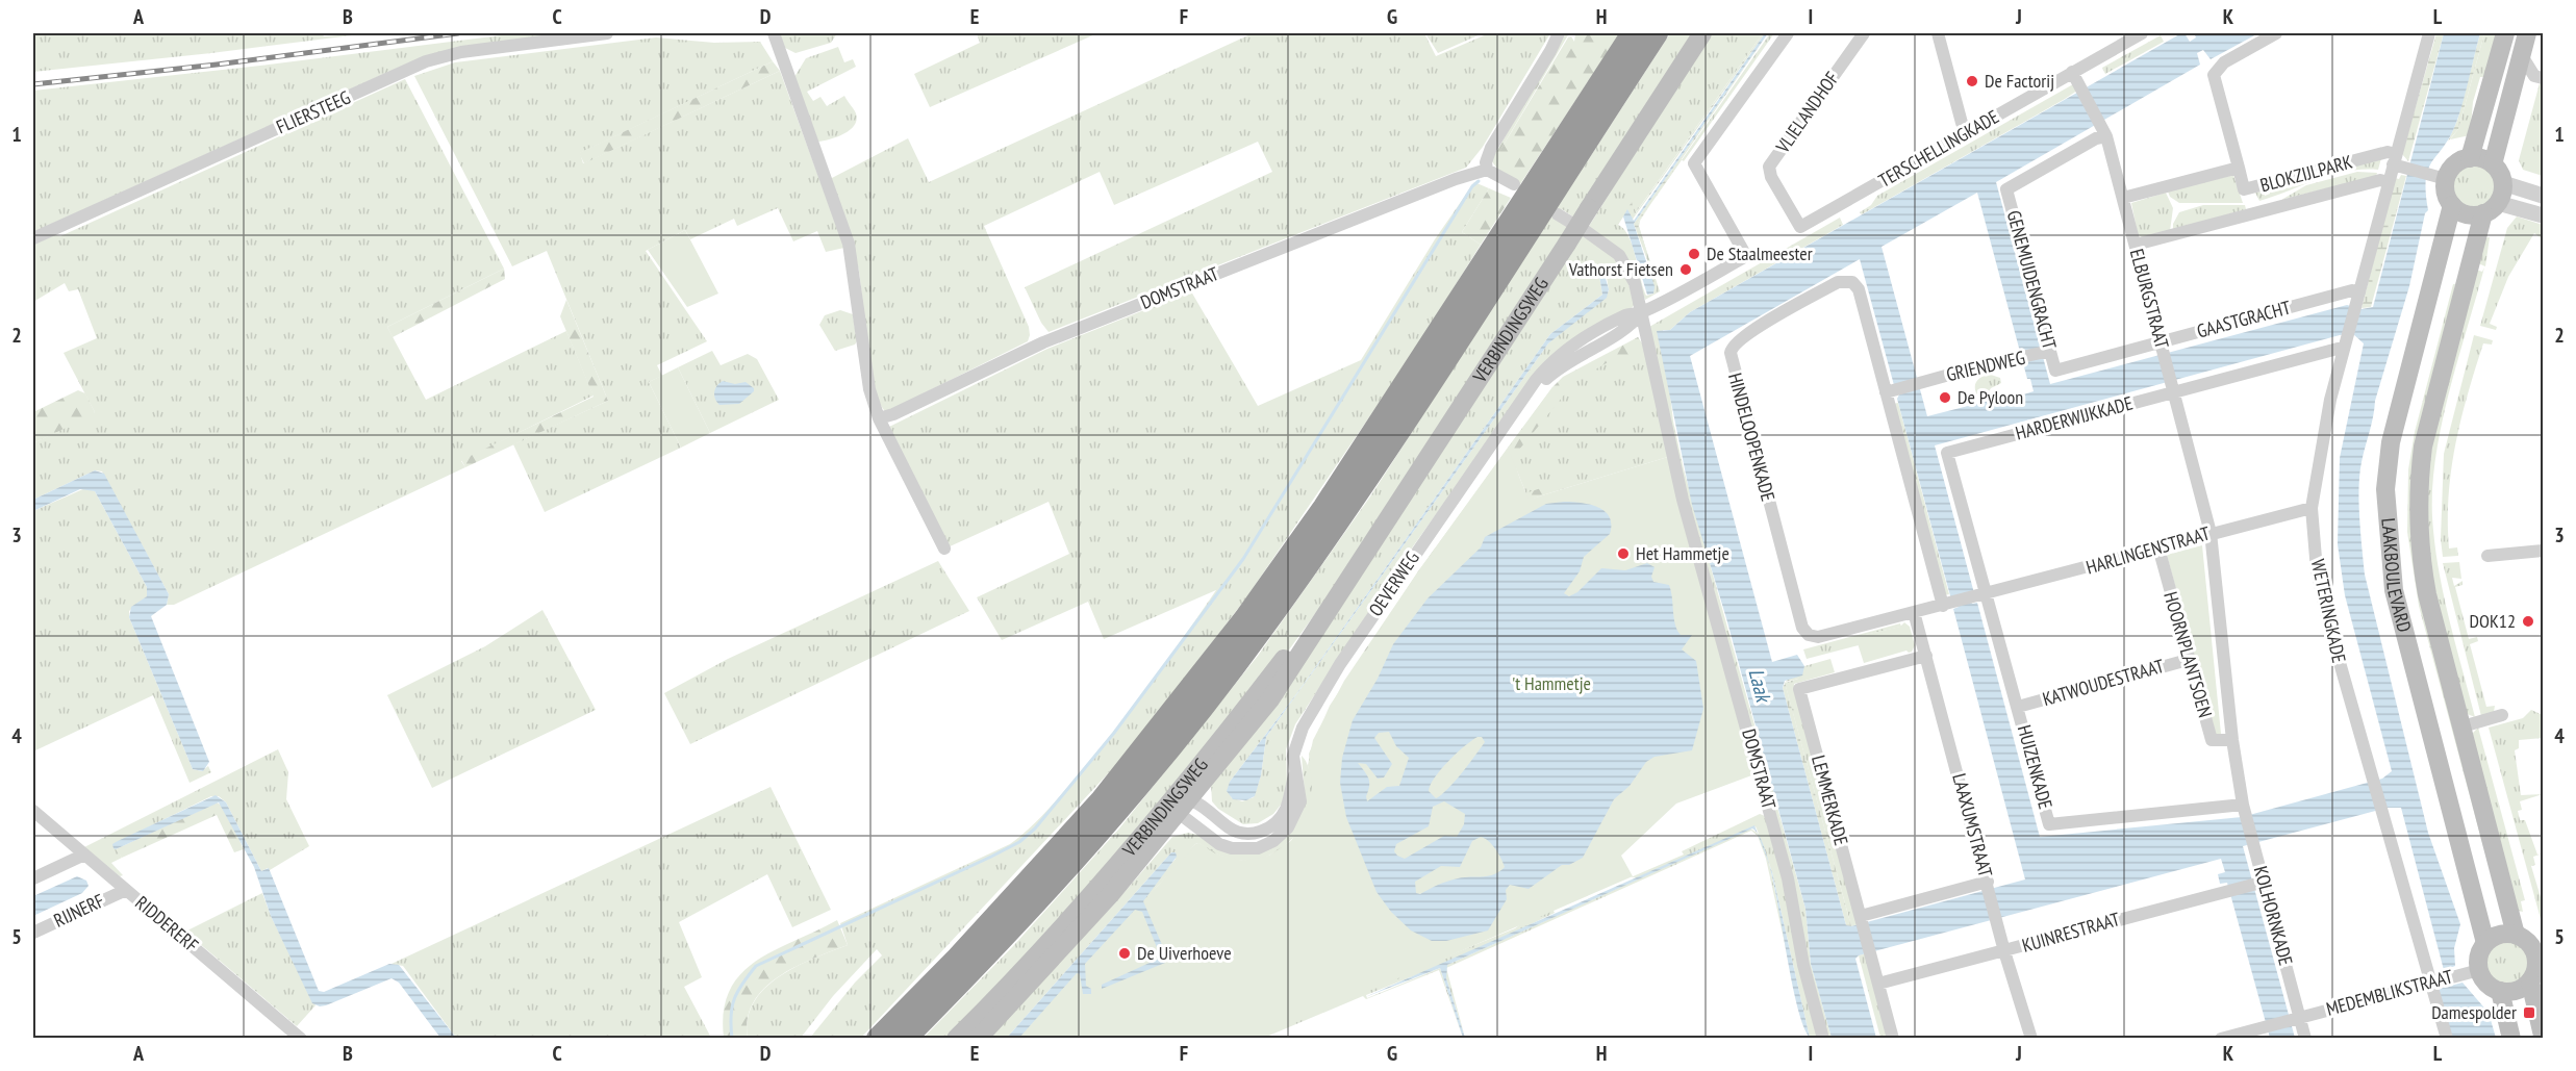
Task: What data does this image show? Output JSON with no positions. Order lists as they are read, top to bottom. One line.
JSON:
{"streets":{"main road":["VERBINDINGSWEG","LAAKBOULEVARD"],"street":["FLIERSTEEG","VLIELANDHOF","TERSCHELLINGKADE","BLOKZIJLPARK","GENEMUIDENGRACHT","DOMSTRAAT","ELBURGSTRAAT","GAASTGRACHT","GRIENDWEG","HARDERWIJKKADE","HINDELOOPENKADE","HARLINGENSTRAAT","OEVERWEG","WETERINGKADE","HOORNPLANTSOEN","KATWOUDESTRAAT","HUIZENKADE","LEMMERKADE","LAAXUMSTRAAT","RIJNERF","KOLHORNKADE","RIDDERERF","KUINRESTRAAT","MEDEMBLIKSTRAAT"]},"crossings":[["VLIELANDHOF","TERSCHELLINGKADE"],["TERSCHELLINGKADE","ELBURGSTRAAT"],["BLOKZIJLPARK","ELBURGSTRAAT"],["BLOKZIJLPARK","LAAKBOULEVARD"],["BLOKZIJLPARK","WETERINGKADE"],["GENEMUIDENGRACHT","ELBURGSTRAAT"],["GENEMUIDENGRACHT","GAASTGRACHT"],["GENEMUIDENGRACHT","GRIENDWEG"],["DOMSTRAAT","OEVERWEG"],["ELBURGSTRAAT","GAASTGRACHT"],["ELBURGSTRAAT","HARDERWIJKKADE"],["ELBURGSTRAAT","HARLINGENSTRAAT"],["ELBURGSTRAAT","HOORNPLANTSOEN"],["GAASTGRACHT","WETERINGKADE"],["VERBINDINGSWEG","OEVERWEG"],["GRIENDWEG","HINDELOOPENKADE"],["HARDERWIJKKADE","HINDELOOPENKADE"],["HARDERWIJKKADE","HARLINGENSTRAAT"],["HARDERWIJKKADE","WETERINGKADE"],["HARDERWIJKKADE","HUIZENKADE"],["HINDELOOPENKADE","HARLINGENSTRAAT"],["HINDELOOPENKADE","HUIZENKADE"],["HINDELOOPENKADE","LAAXUMSTRAAT"],["HARLINGENSTRAAT","WETERINGKADE"],["HARLINGENSTRAAT","HOORNPLANTSOEN"],["HARLINGENSTRAAT","HUIZENKADE"],["LAAKBOULEVARD","MEDEMBLIKSTRAAT"],["WETERINGKADE","MEDEMBLIKSTRAAT"],["HOORNPLANTSOEN","KATWOUDESTRAAT"],["HOORNPLANTSOEN","HUIZENKADE"],["HOORNPLANTSOEN","KOLHORNKADE"],["KATWOUDESTRAAT","HUIZENKADE"],["HUIZENKADE","KOLHORNKADE"],["LEMMERKADE","LAAXUMSTRAAT"],["LEMMERKADE","KUINRESTRAAT"],["LAAXUMSTRAAT","KUINRESTRAAT"],["RIJNERF","RIDDERERF"],["KOLHORNKADE","KUINRESTRAAT"],["KOLHORNKADE","MEDEMBLIKSTRAAT"]],"water":["Laak"],"parks":["'t Hammetje"],"places":{"other":["De Factorij","De Staalmeester","Vathorst Fietsen","De Pyloon","Het Hammetje","DOK12","De Uiverhoeve"],"transit":["Damespolder"]},"grid":{"columns":["A","B","C","D","E","F","G","H","I","J","K","L"],"rows":["1","2","3","4","5"]}}
